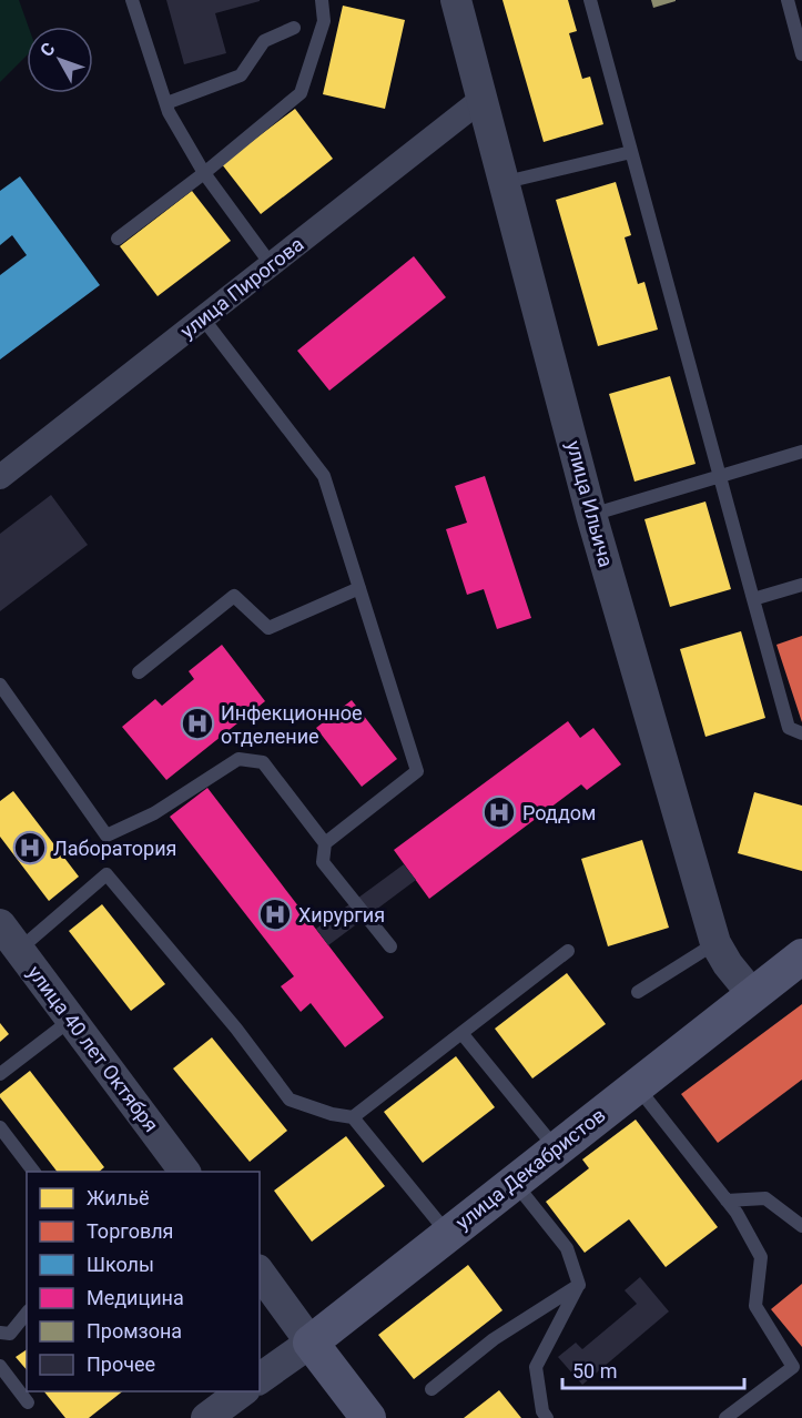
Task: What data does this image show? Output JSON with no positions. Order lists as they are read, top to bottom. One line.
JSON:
{"streets":{"main road":["улица Декабристов"],"street":["улица Пирогова","улица Ильича","улица 40 лет Октября"]},"crossings":[["улица Пирогова","улица Ильича"],["улица Ильича","улица Декабристов"]],"places":{"hospital":["Инфекционное отделение","Роддом","Лаборатория","Хирургия"]},"legend":["Жильё","Торговля","Школы","Медицина","Промзона","Прочее"],"scale_bar":"50 m","north":"top left"}
